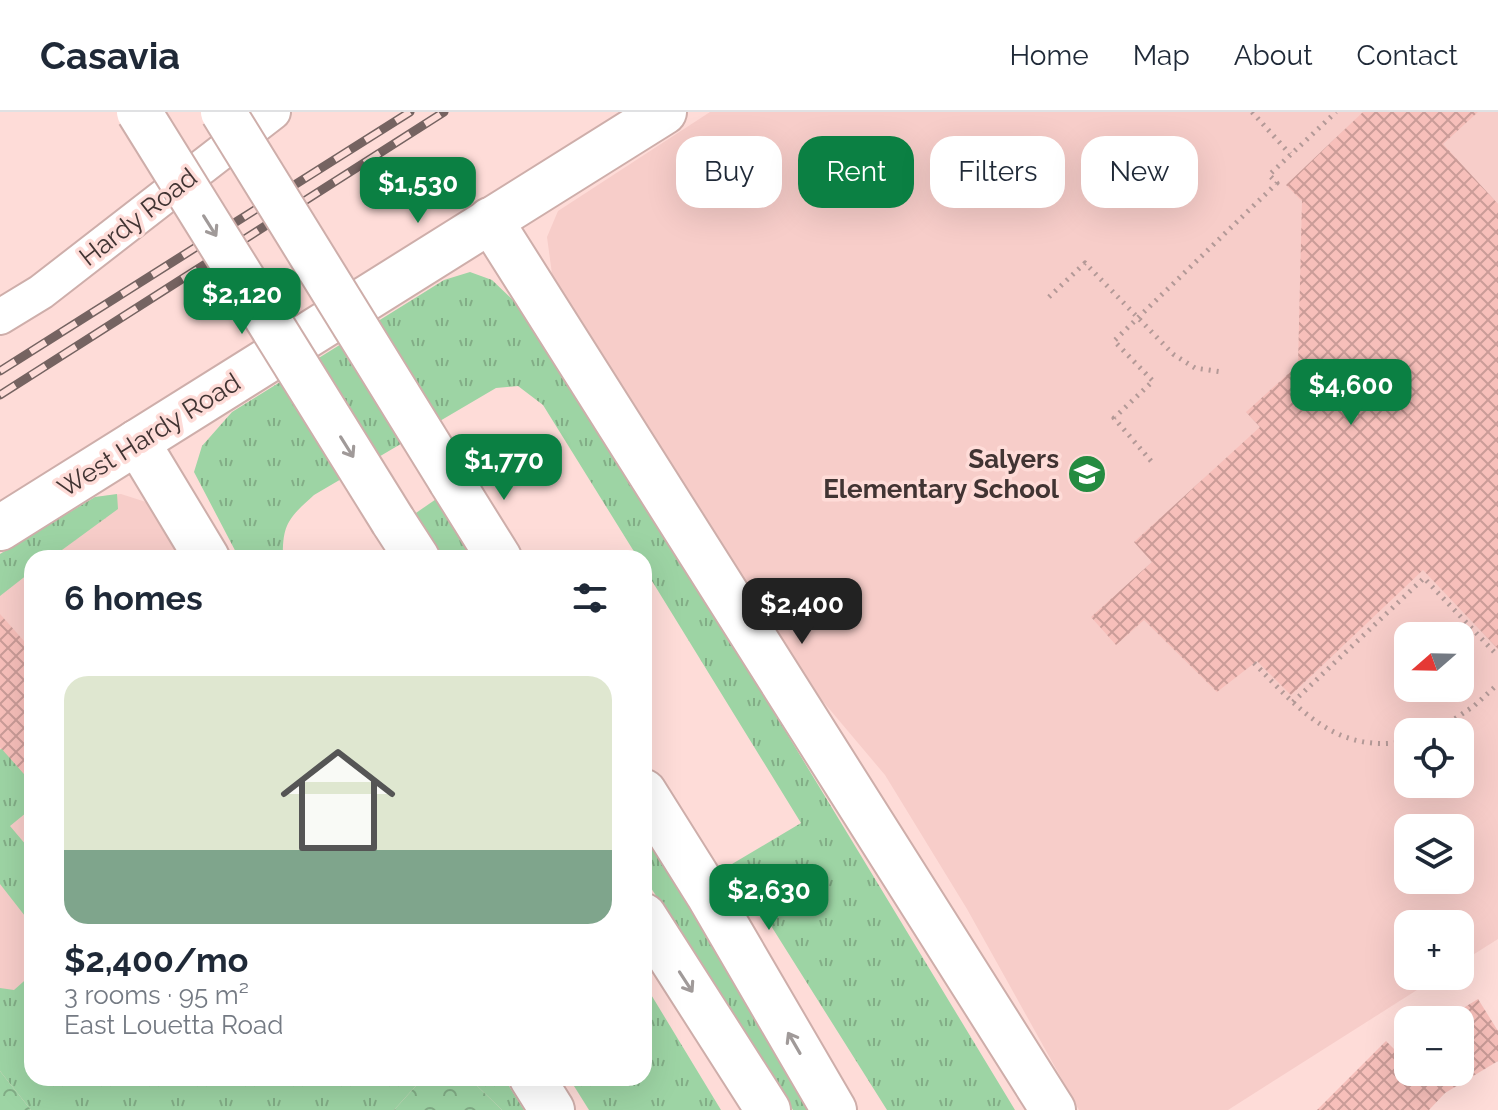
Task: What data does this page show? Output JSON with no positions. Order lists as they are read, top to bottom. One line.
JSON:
{"streets":{"main road":["West Hardy Road"],"street":["Hardy Road"]},"places":{"school or university":["Salyers Elementary School"]},"north":"left","page":{"header":"Casavia","nav":["Home","Map","About","Contact"],"chip":["Buy","Rent","Filters","New"],"price":["$1,530","$2,120","$4,600","$1,770","$2,400","$2,630"],"heading":"6 homes","map_buttons":["+","−"],"list":[{"name":"$2,400/mo","note":"3 rooms · 95 m² · East Louetta Road"}]}}
